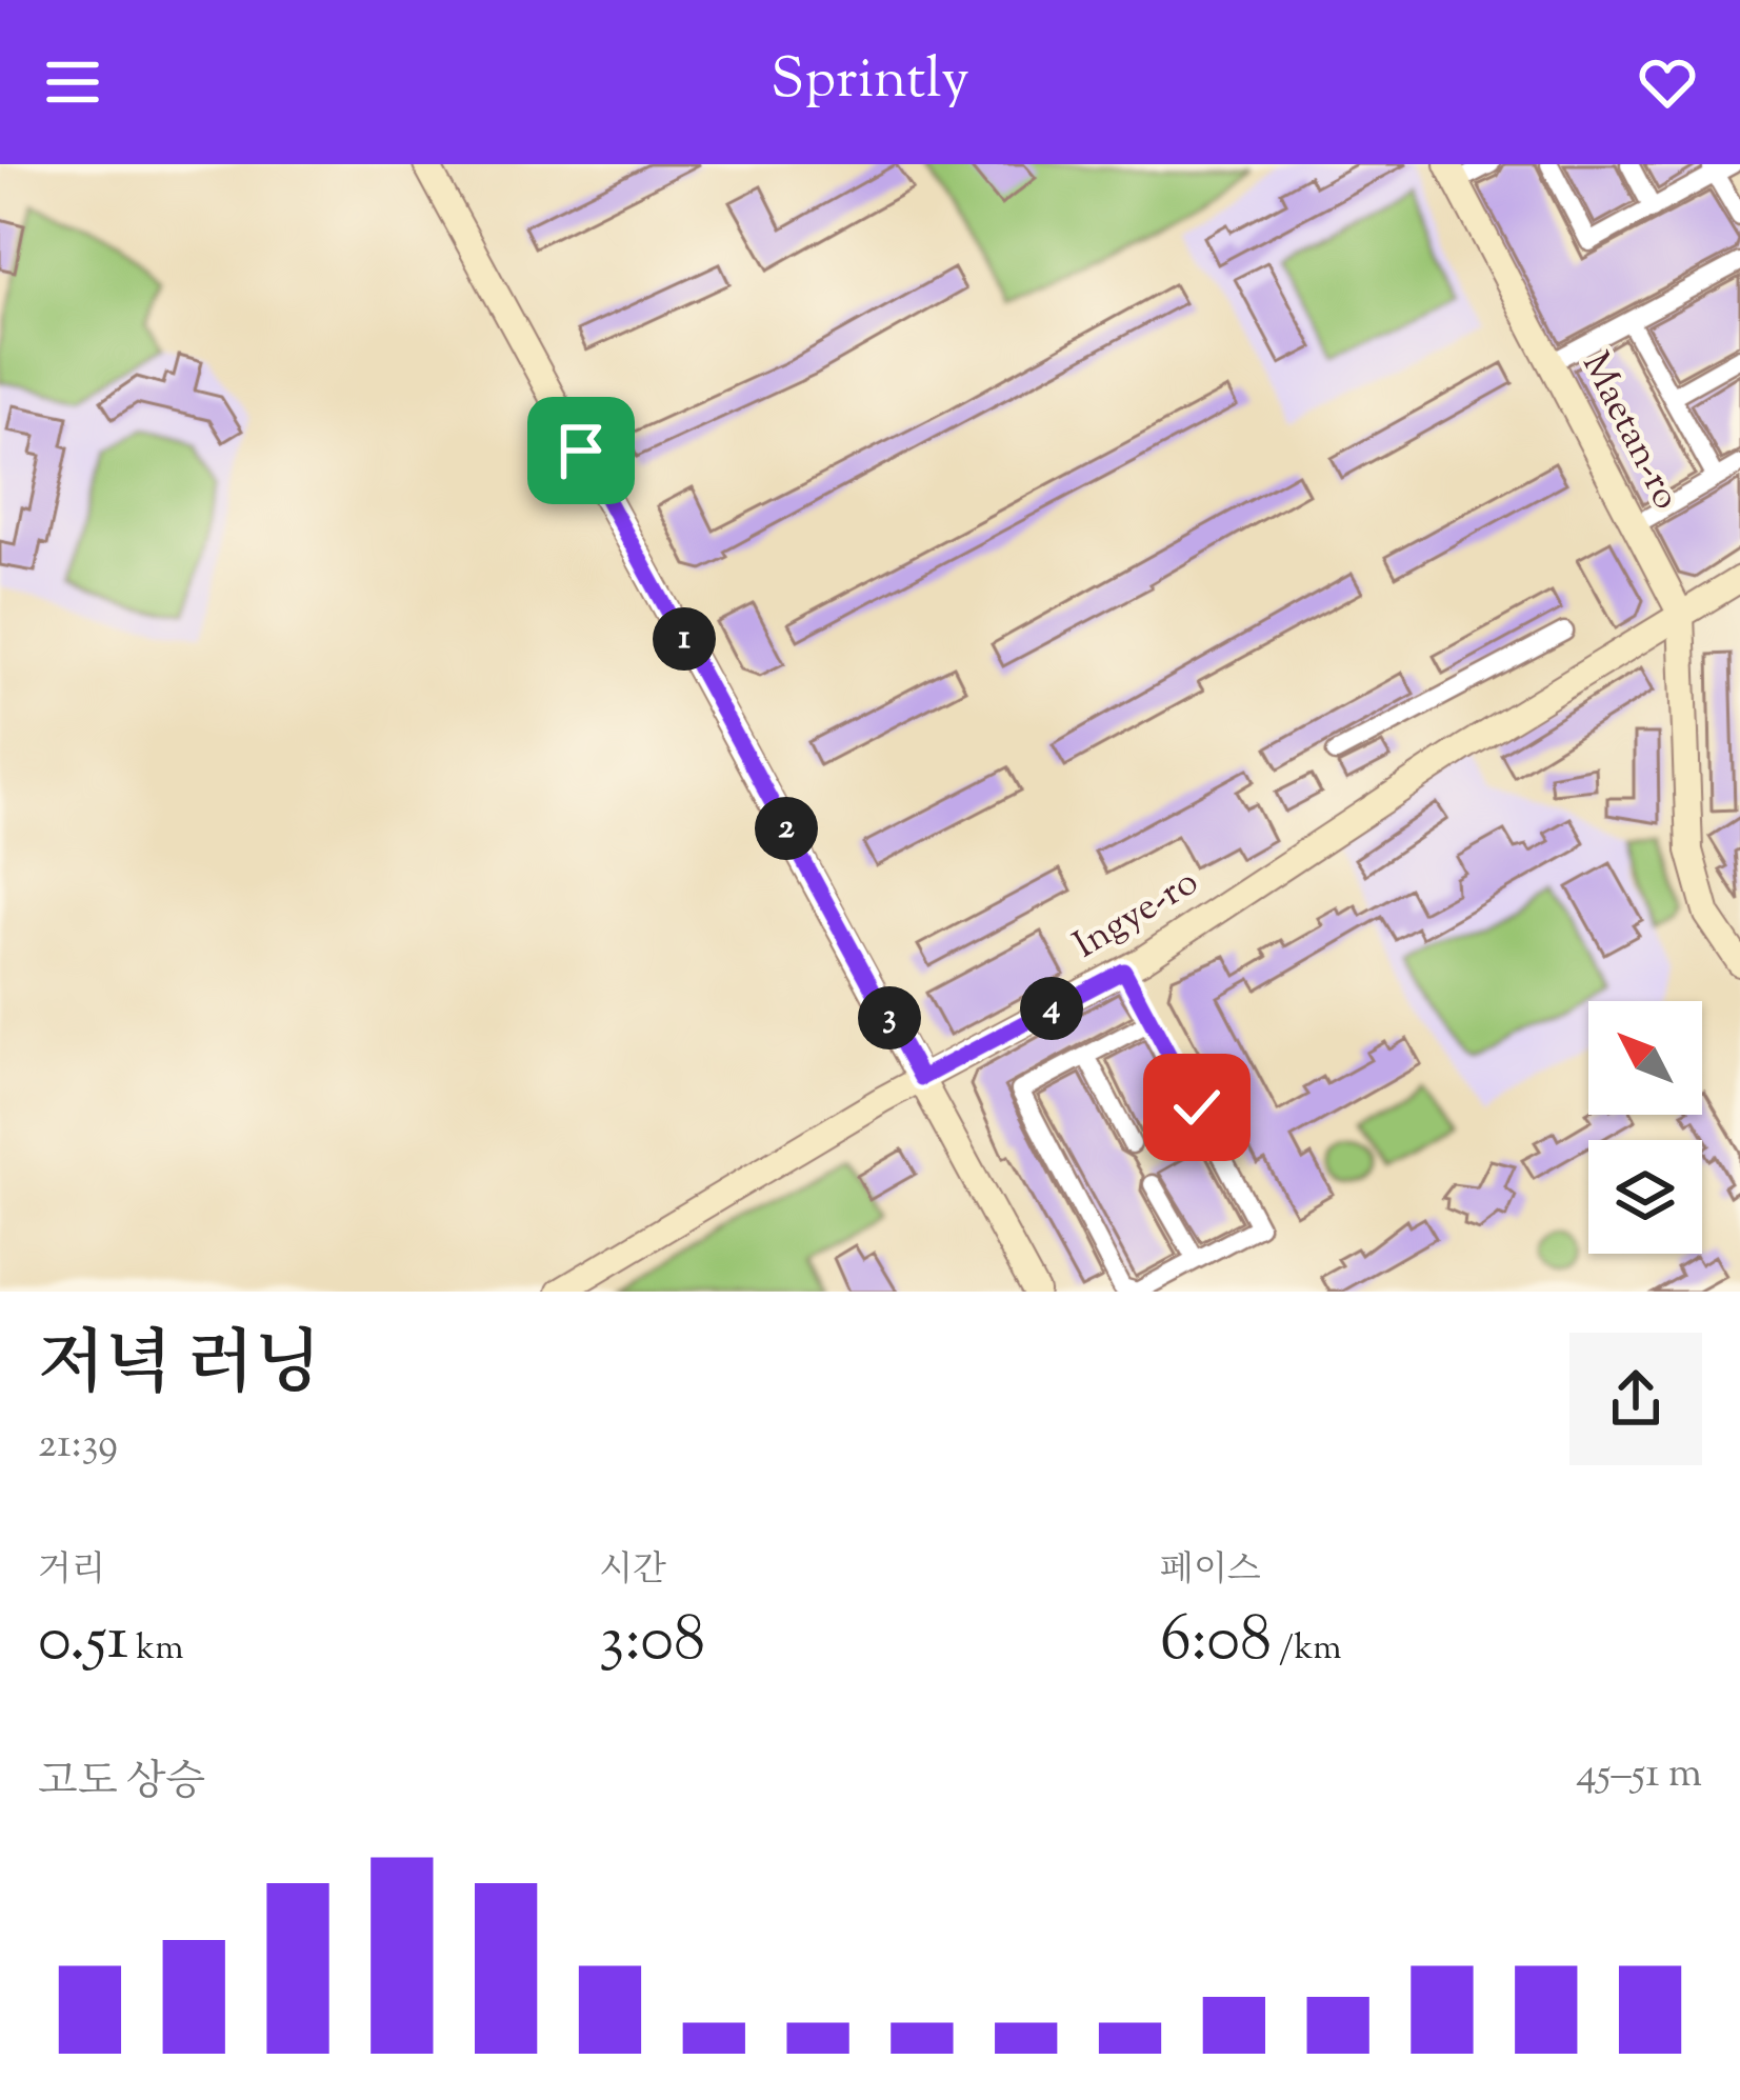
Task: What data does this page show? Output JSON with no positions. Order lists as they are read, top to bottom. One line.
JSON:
{"streets":{"street":["Maetan-ro","Ingye-ro"]},"crossings":[["Maetan-ro","Ingye-ro"]],"north":"top left","page":{"header":"Sprintly","pins":["1","2","4","3"],"heading":["저녁 러닝","21:39"],"stats":[["거리","0.51 km"],["시간","3:08"],["페이스","6:08 /km"]],"chart":["고도 상승","45–51 m"]}}
